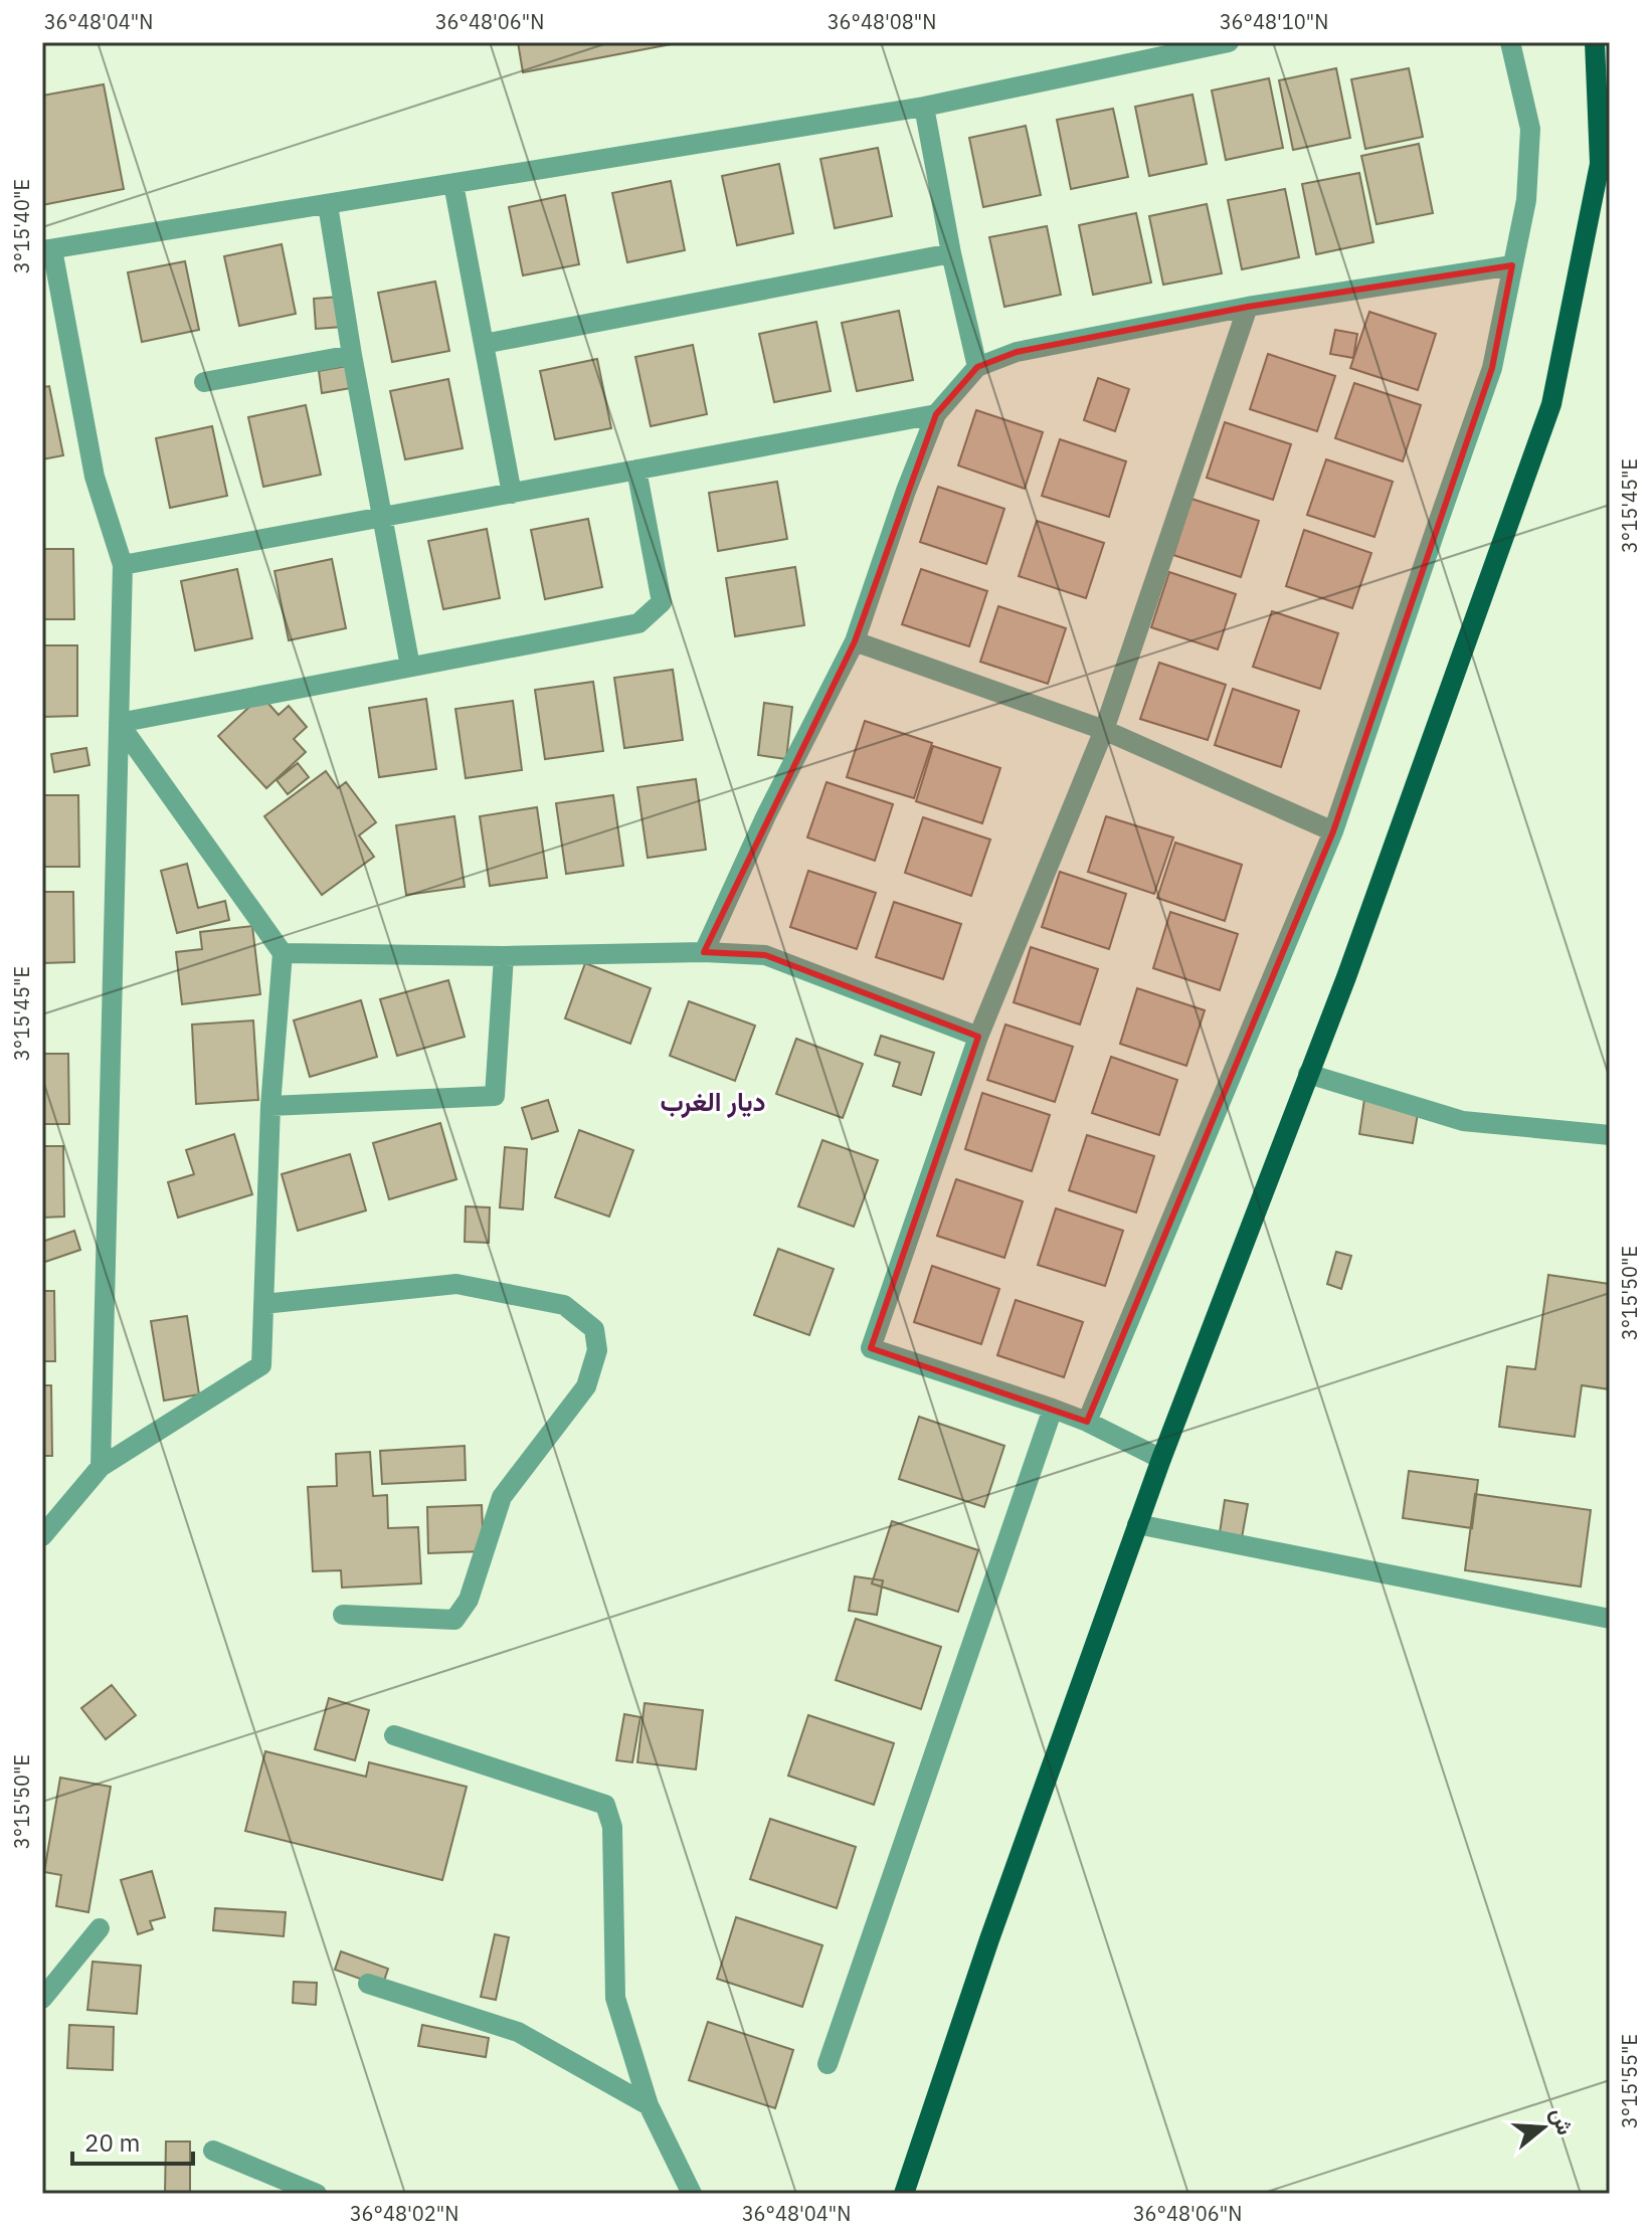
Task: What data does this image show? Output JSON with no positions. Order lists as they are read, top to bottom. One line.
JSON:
{"districts":["ديار الغرب"],"scale_bar":"20 m","north":"right","coordinates":["36°48'04\"N","36°48'06\"N","36°48'08\"N","36°48'10\"N","3°15'40\"E","3°15'45\"E","3°15'50\"E","3°15'55\"E","36°48'02\"N"]}
